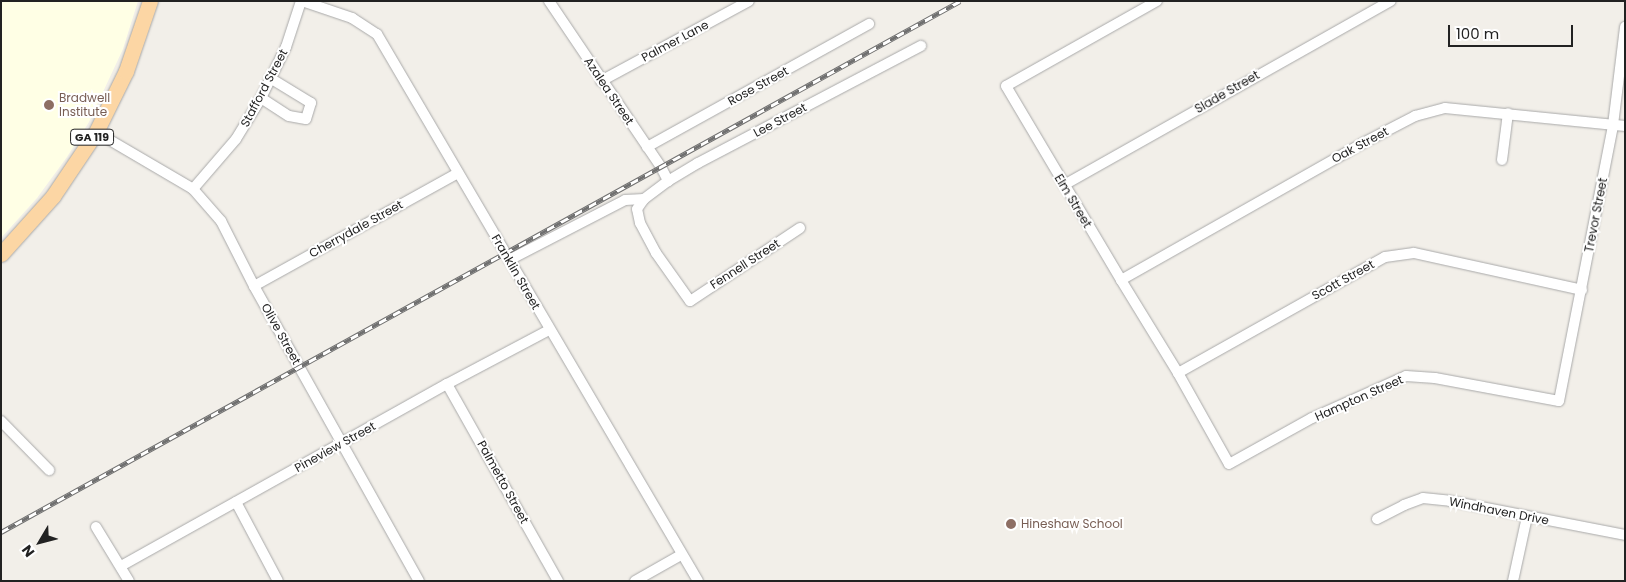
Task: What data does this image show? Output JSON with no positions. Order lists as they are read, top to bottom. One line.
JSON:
{"streets":{"main road":["GA 119"],"street":["Palmer Lane","Rose Street","Stafford Street","Azalea Street","Slade Street","Lee Street","Oak Street","Elm Street","Trevor Street","Cherrydale Street","Fennell Street","Franklin Street","Scott Street","Olive Street","Hampton Street","Pineview Street","Palmetto Street","Windhaven Drive"]},"crossings":[["Palmer Lane","Azalea Street"],["Rose Street","Azalea Street"],["Stafford Street","Franklin Street"],["Stafford Street","Olive Street"],["Azalea Street","Lee Street"],["Slade Street","Elm Street"],["Lee Street","Fennell Street"],["Lee Street","Franklin Street"],["GA 119","Olive Street"],["Oak Street","Elm Street"],["Oak Street","Trevor Street"],["Elm Street","Scott Street"],["Elm Street","Hampton Street"],["Trevor Street","Scott Street"],["Trevor Street","Hampton Street"],["Cherrydale Street","Franklin Street"],["Cherrydale Street","Olive Street"],["Franklin Street","Pineview Street"],["Olive Street","Pineview Street"],["Pineview Street","Palmetto Street"]],"places":["Bradwell Institute","Hineshaw School"],"scale_bar":"100 m","north":"bottom left"}
